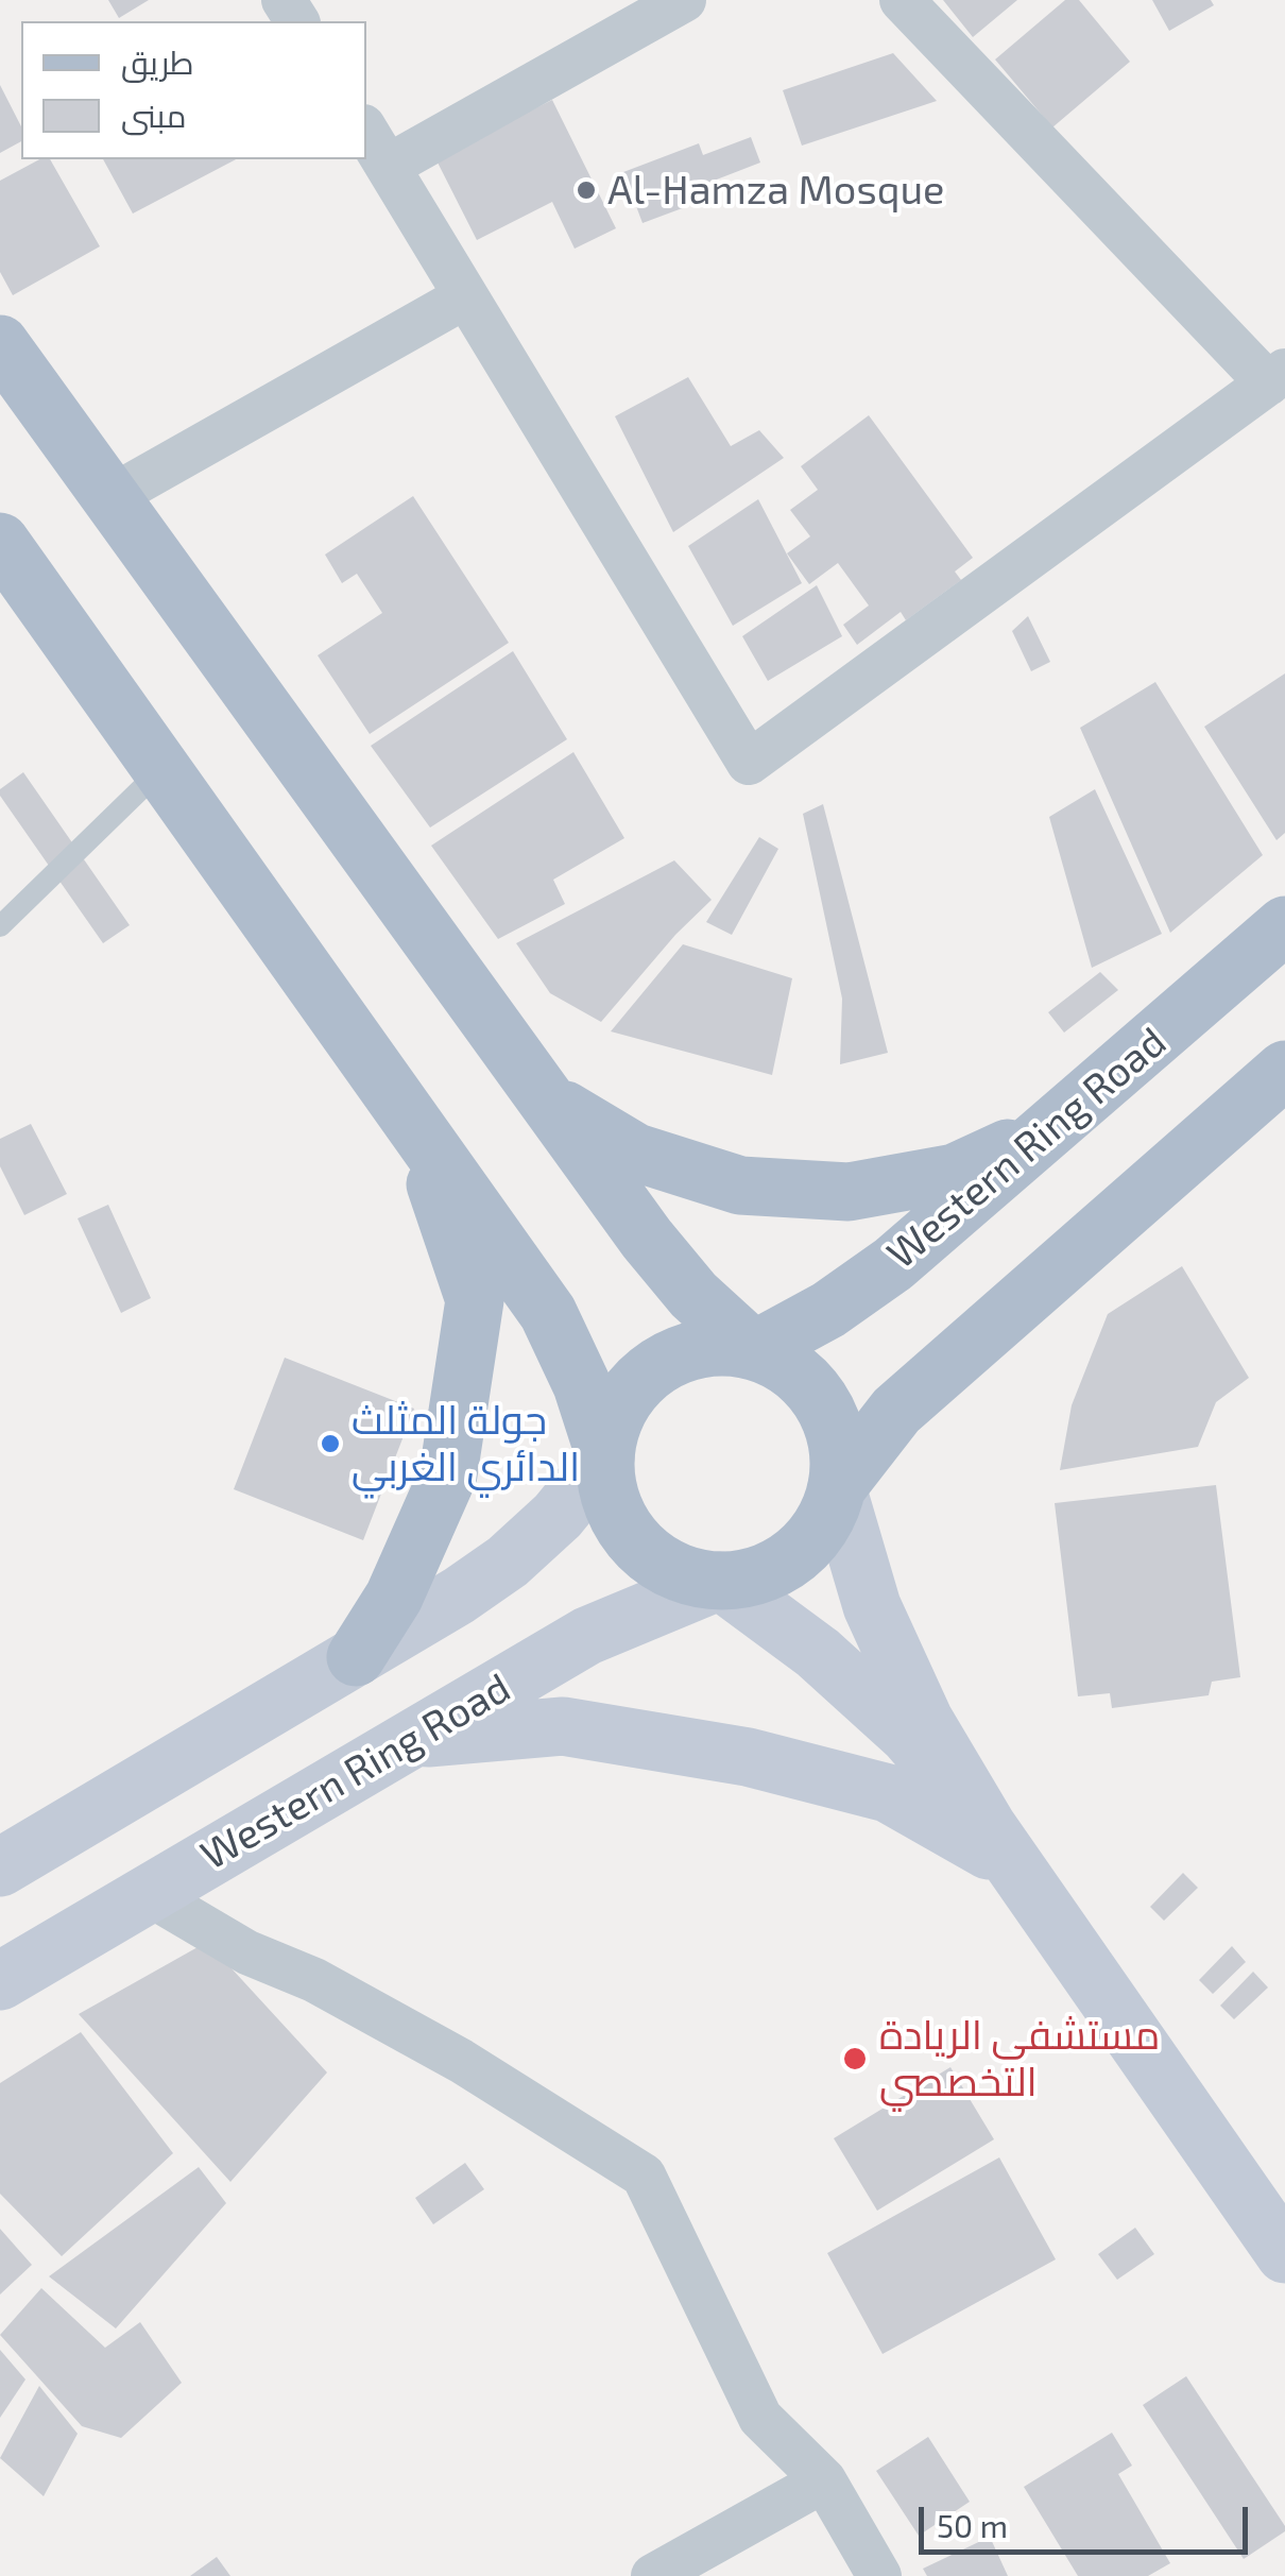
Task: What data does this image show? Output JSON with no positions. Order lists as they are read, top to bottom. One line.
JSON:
{"streets":{"main road":["Western Ring Road"]},"places":["Al-Hamza Mosque","جولة المثلث الدائري الغربي","مستشفى الريادة التخصصي"],"legend":["طريق","مبنى"],"scale_bar":"50 m"}
